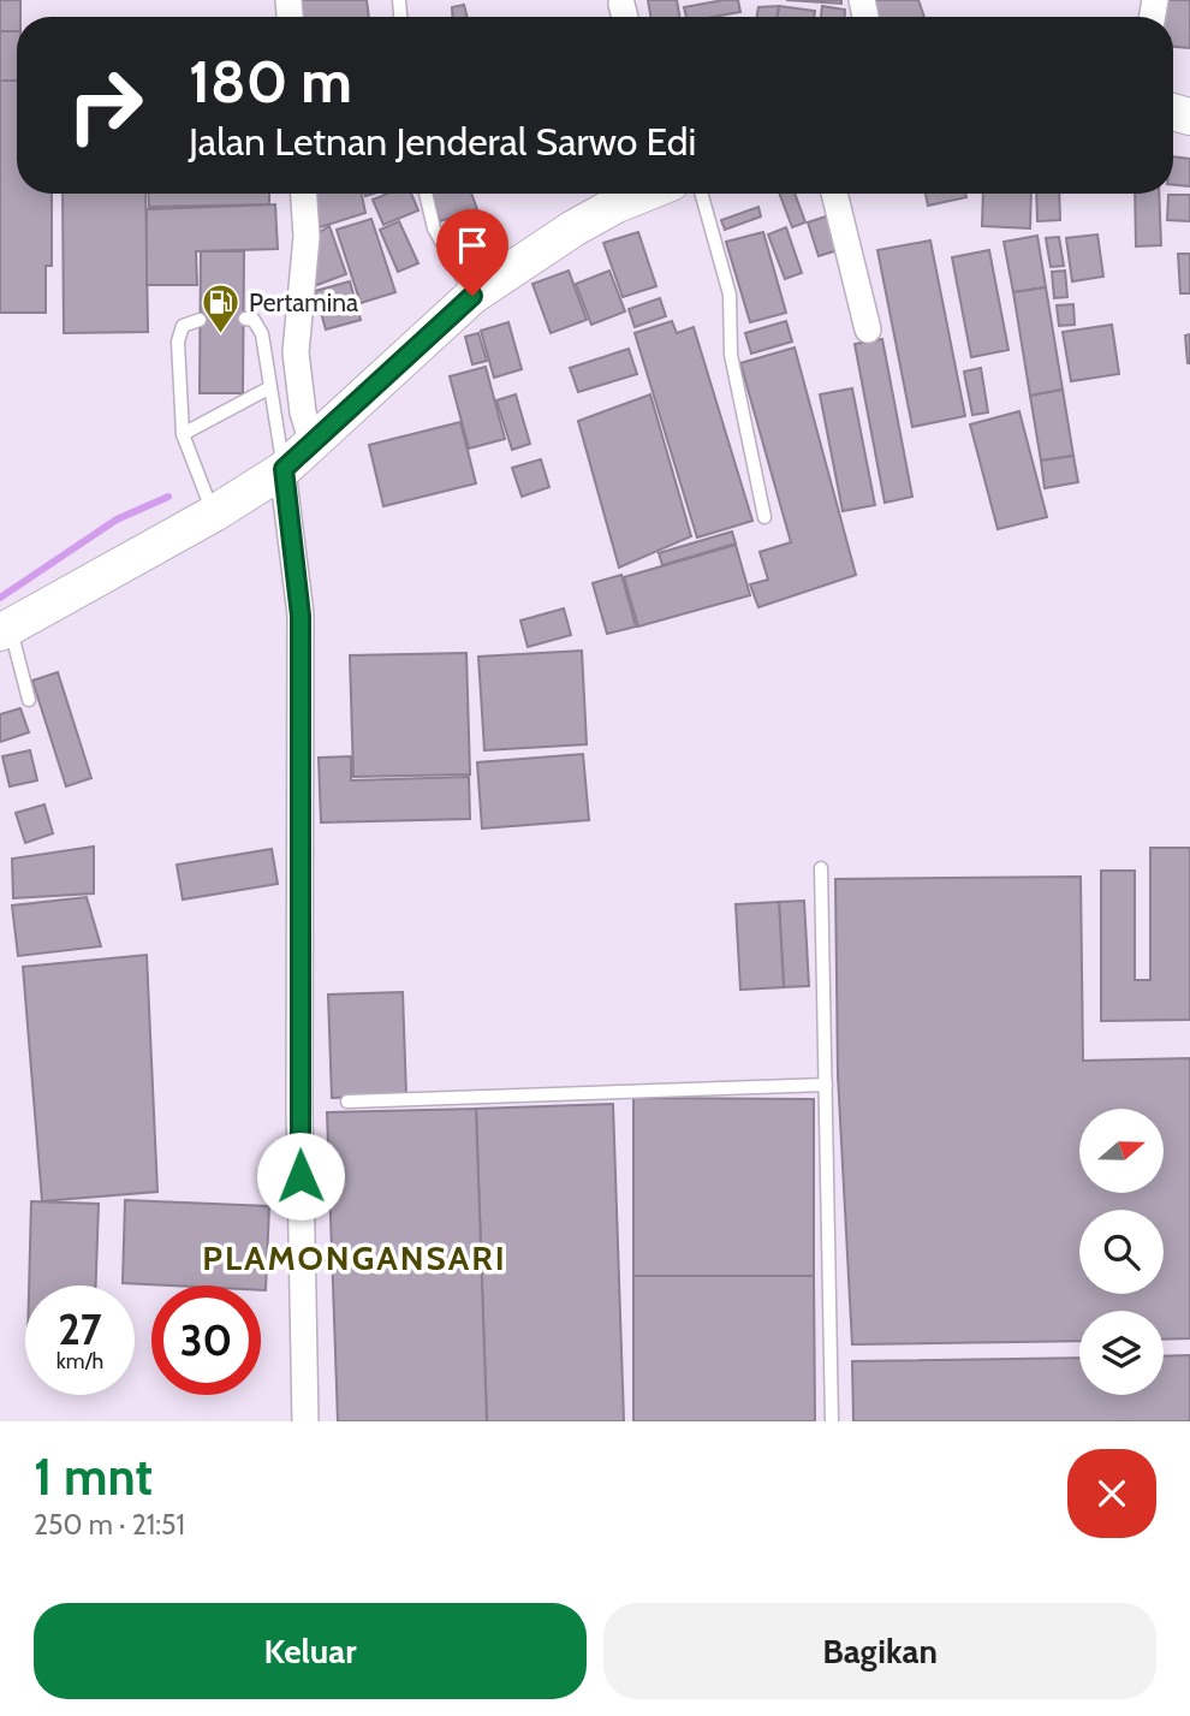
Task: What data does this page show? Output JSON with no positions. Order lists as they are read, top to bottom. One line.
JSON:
{"districts":["PLAMONGANSARI"],"places":{"fuel station":["Pertamina"]},"north":"right","page":{"turn":["180 m","Jalan Letnan Jenderal Sarwo Edi"],"speed":"27 km/h","limit":"30","heading":["1 mnt","250 m · 21:51"],"buttons":["Keluar","Bagikan"]}}
